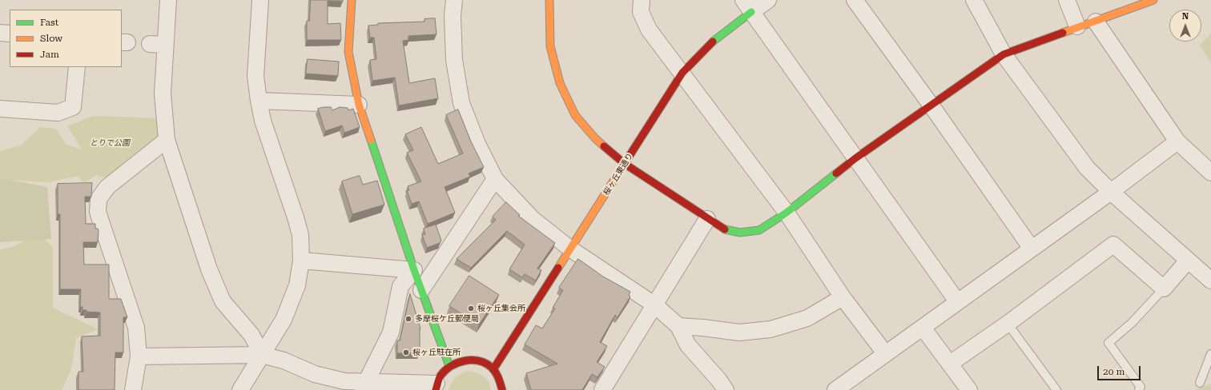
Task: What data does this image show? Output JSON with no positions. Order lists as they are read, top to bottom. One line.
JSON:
{"streets":{"street":["桜ヶ丘東通り"]},"parks":["とりで公園"],"places":["桜ヶ丘集会所","多摩桜ケ丘郵便局","桜ヶ丘駐在所"],"legend":["Fast","Slow","Jam"],"scale_bar":"20 m","north":"top"}
